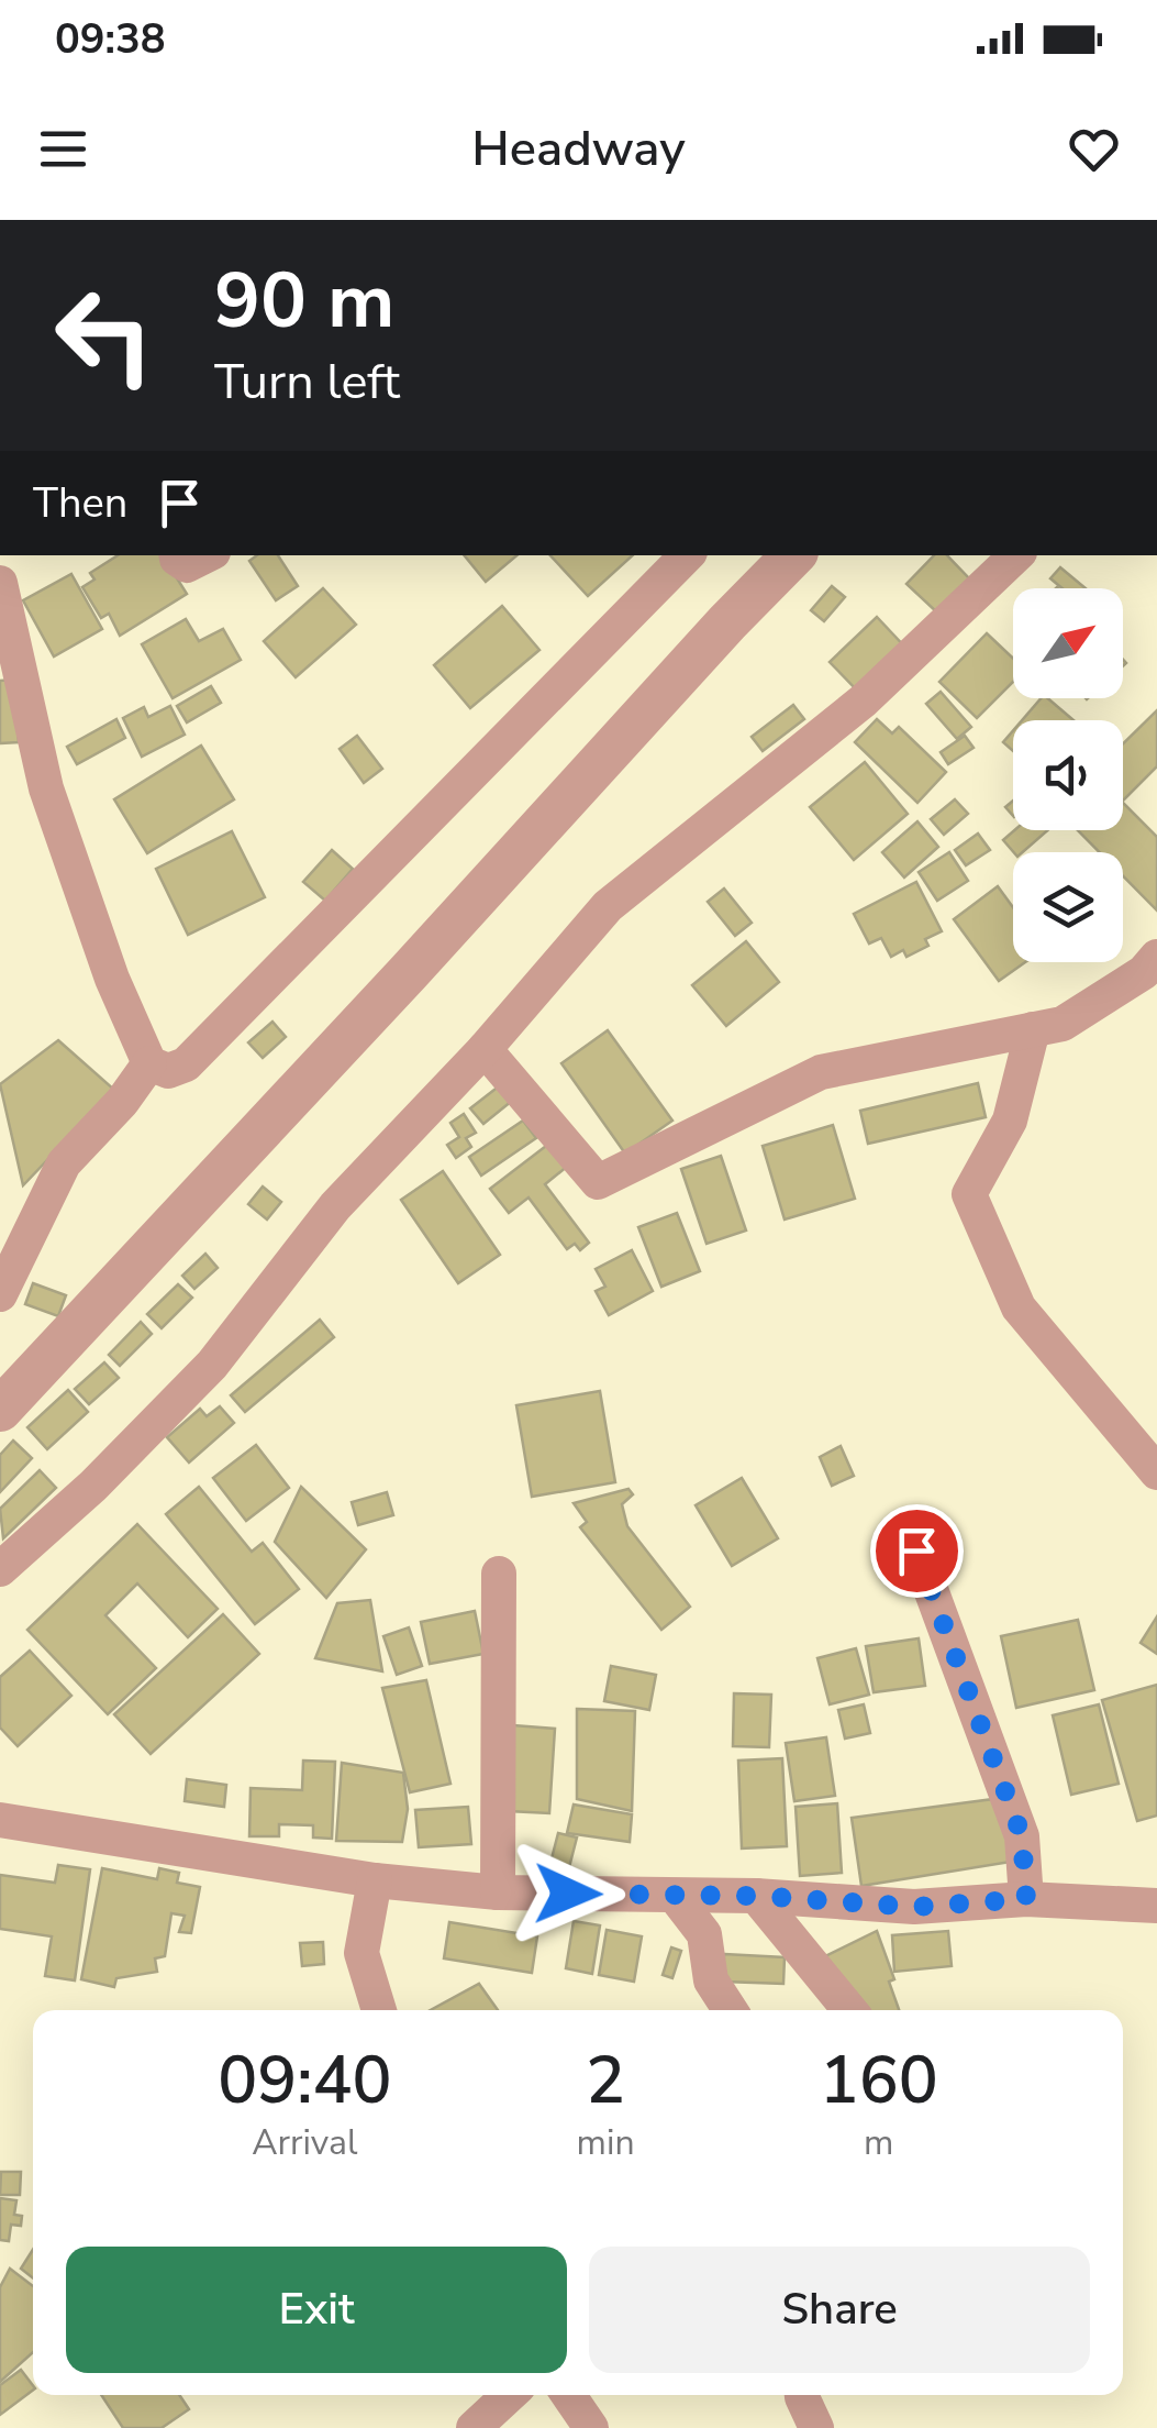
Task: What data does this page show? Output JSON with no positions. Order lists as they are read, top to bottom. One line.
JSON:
{"north":"top right","page":{"status":"09:38","header":"Headway","turn":["90 m","Turn left"],"then":"Then","eta":["09:40","Arrival","2","min","160","m"],"buttons":["Exit","Share"]}}
